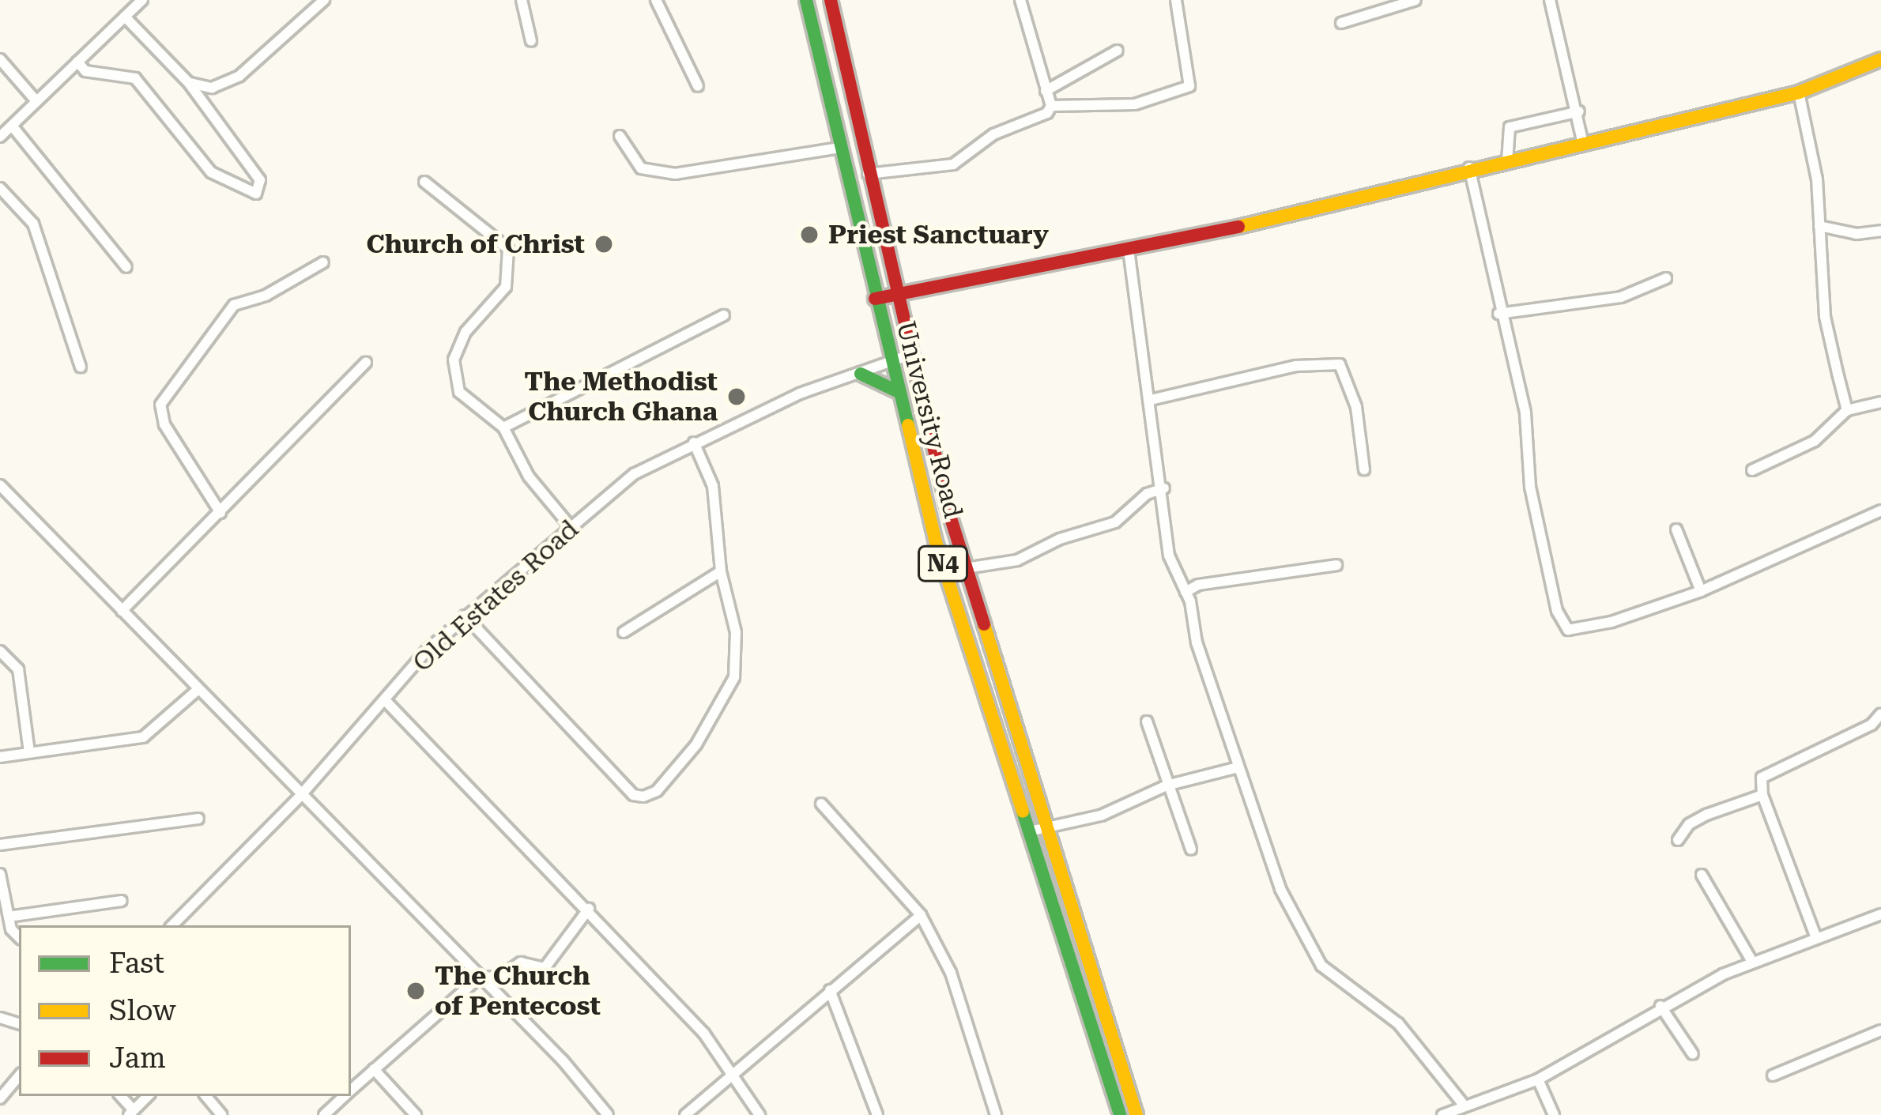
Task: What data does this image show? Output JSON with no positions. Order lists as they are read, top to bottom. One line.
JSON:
{"streets":{"main road":["University Road","N4"],"street":["Old Estates Road"]},"crossings":[["University Road","Old Estates Road"]],"places":["Priest Sanctuary","Church of Christ","The Methodist Church Ghana","The Church of Pentecost"],"legend":["Fast","Slow","Jam"]}
